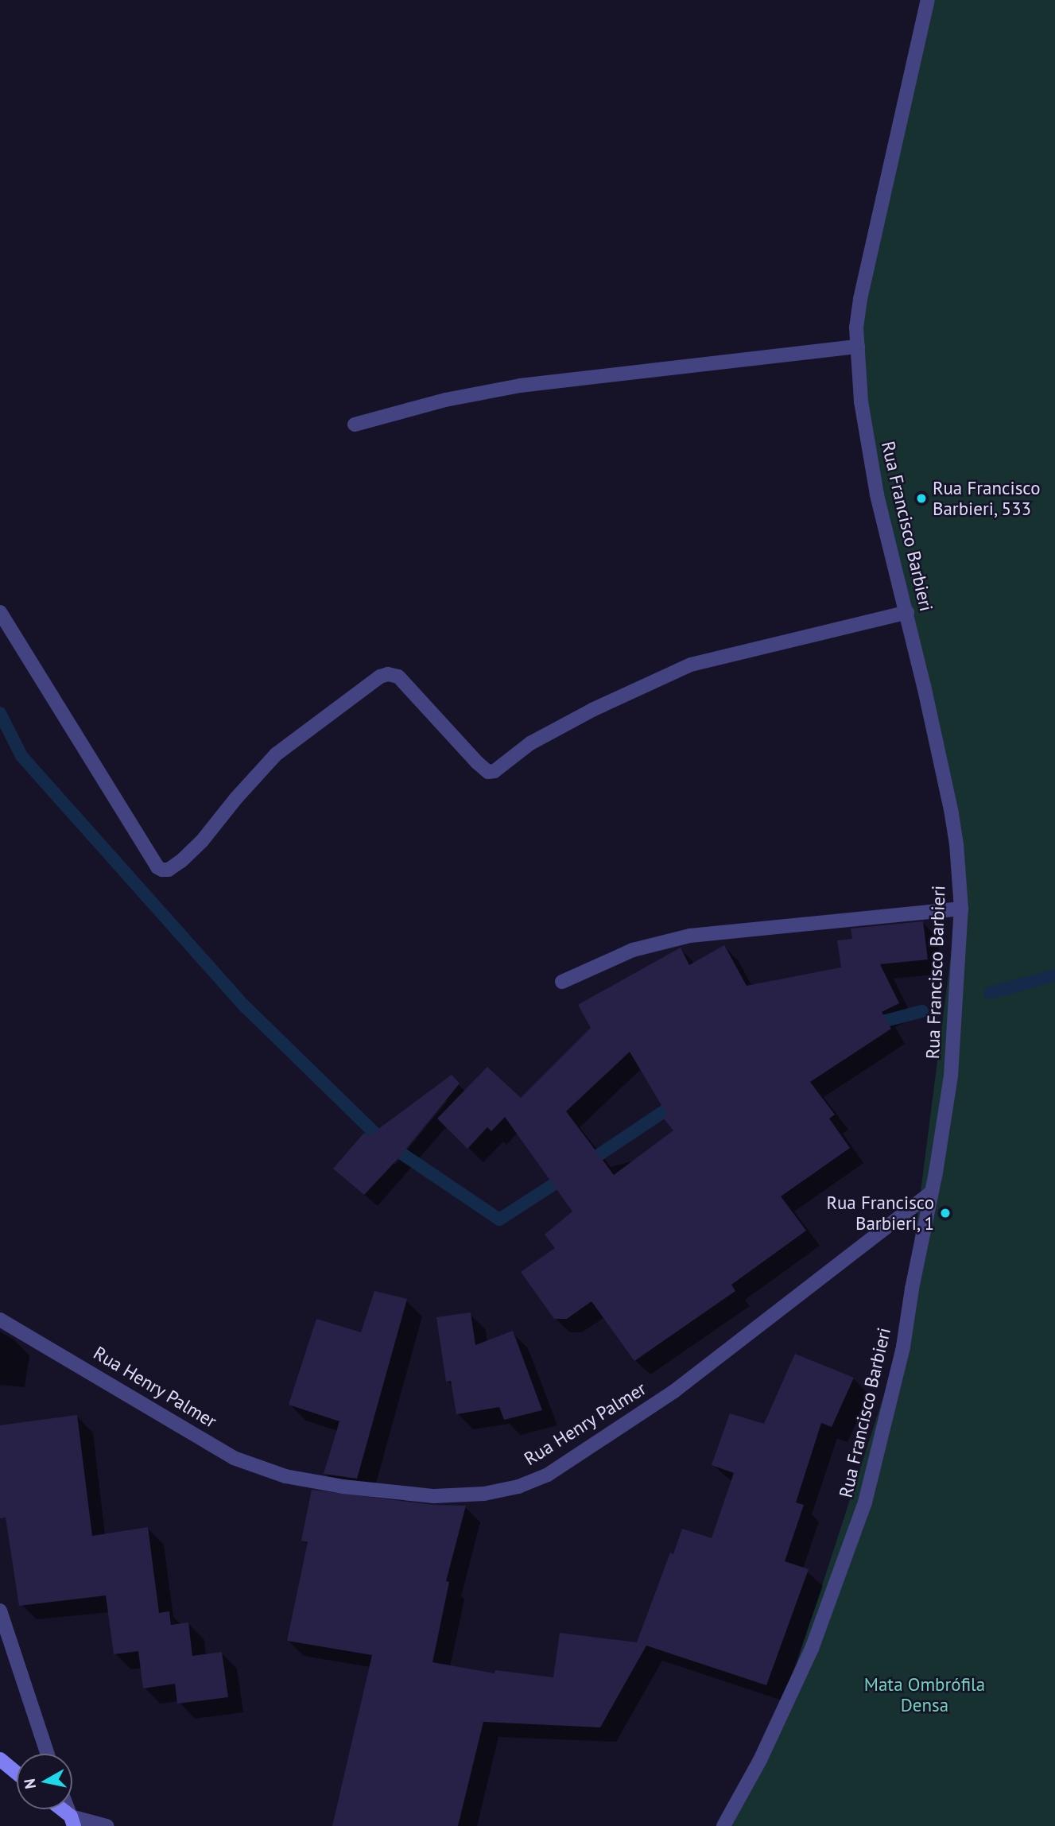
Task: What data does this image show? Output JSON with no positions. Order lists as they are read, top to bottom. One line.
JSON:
{"streets":{"street":["Rua Francisco Barbieri","Rua Henry Palmer"]},"crossings":[["Rua Francisco Barbieri","Rua Henry Palmer"]],"parks":["Mata Ombrófila Densa"],"places":["Rua Francisco Barbieri, 533","Rua Francisco Barbieri, 1"],"north":"left"}
